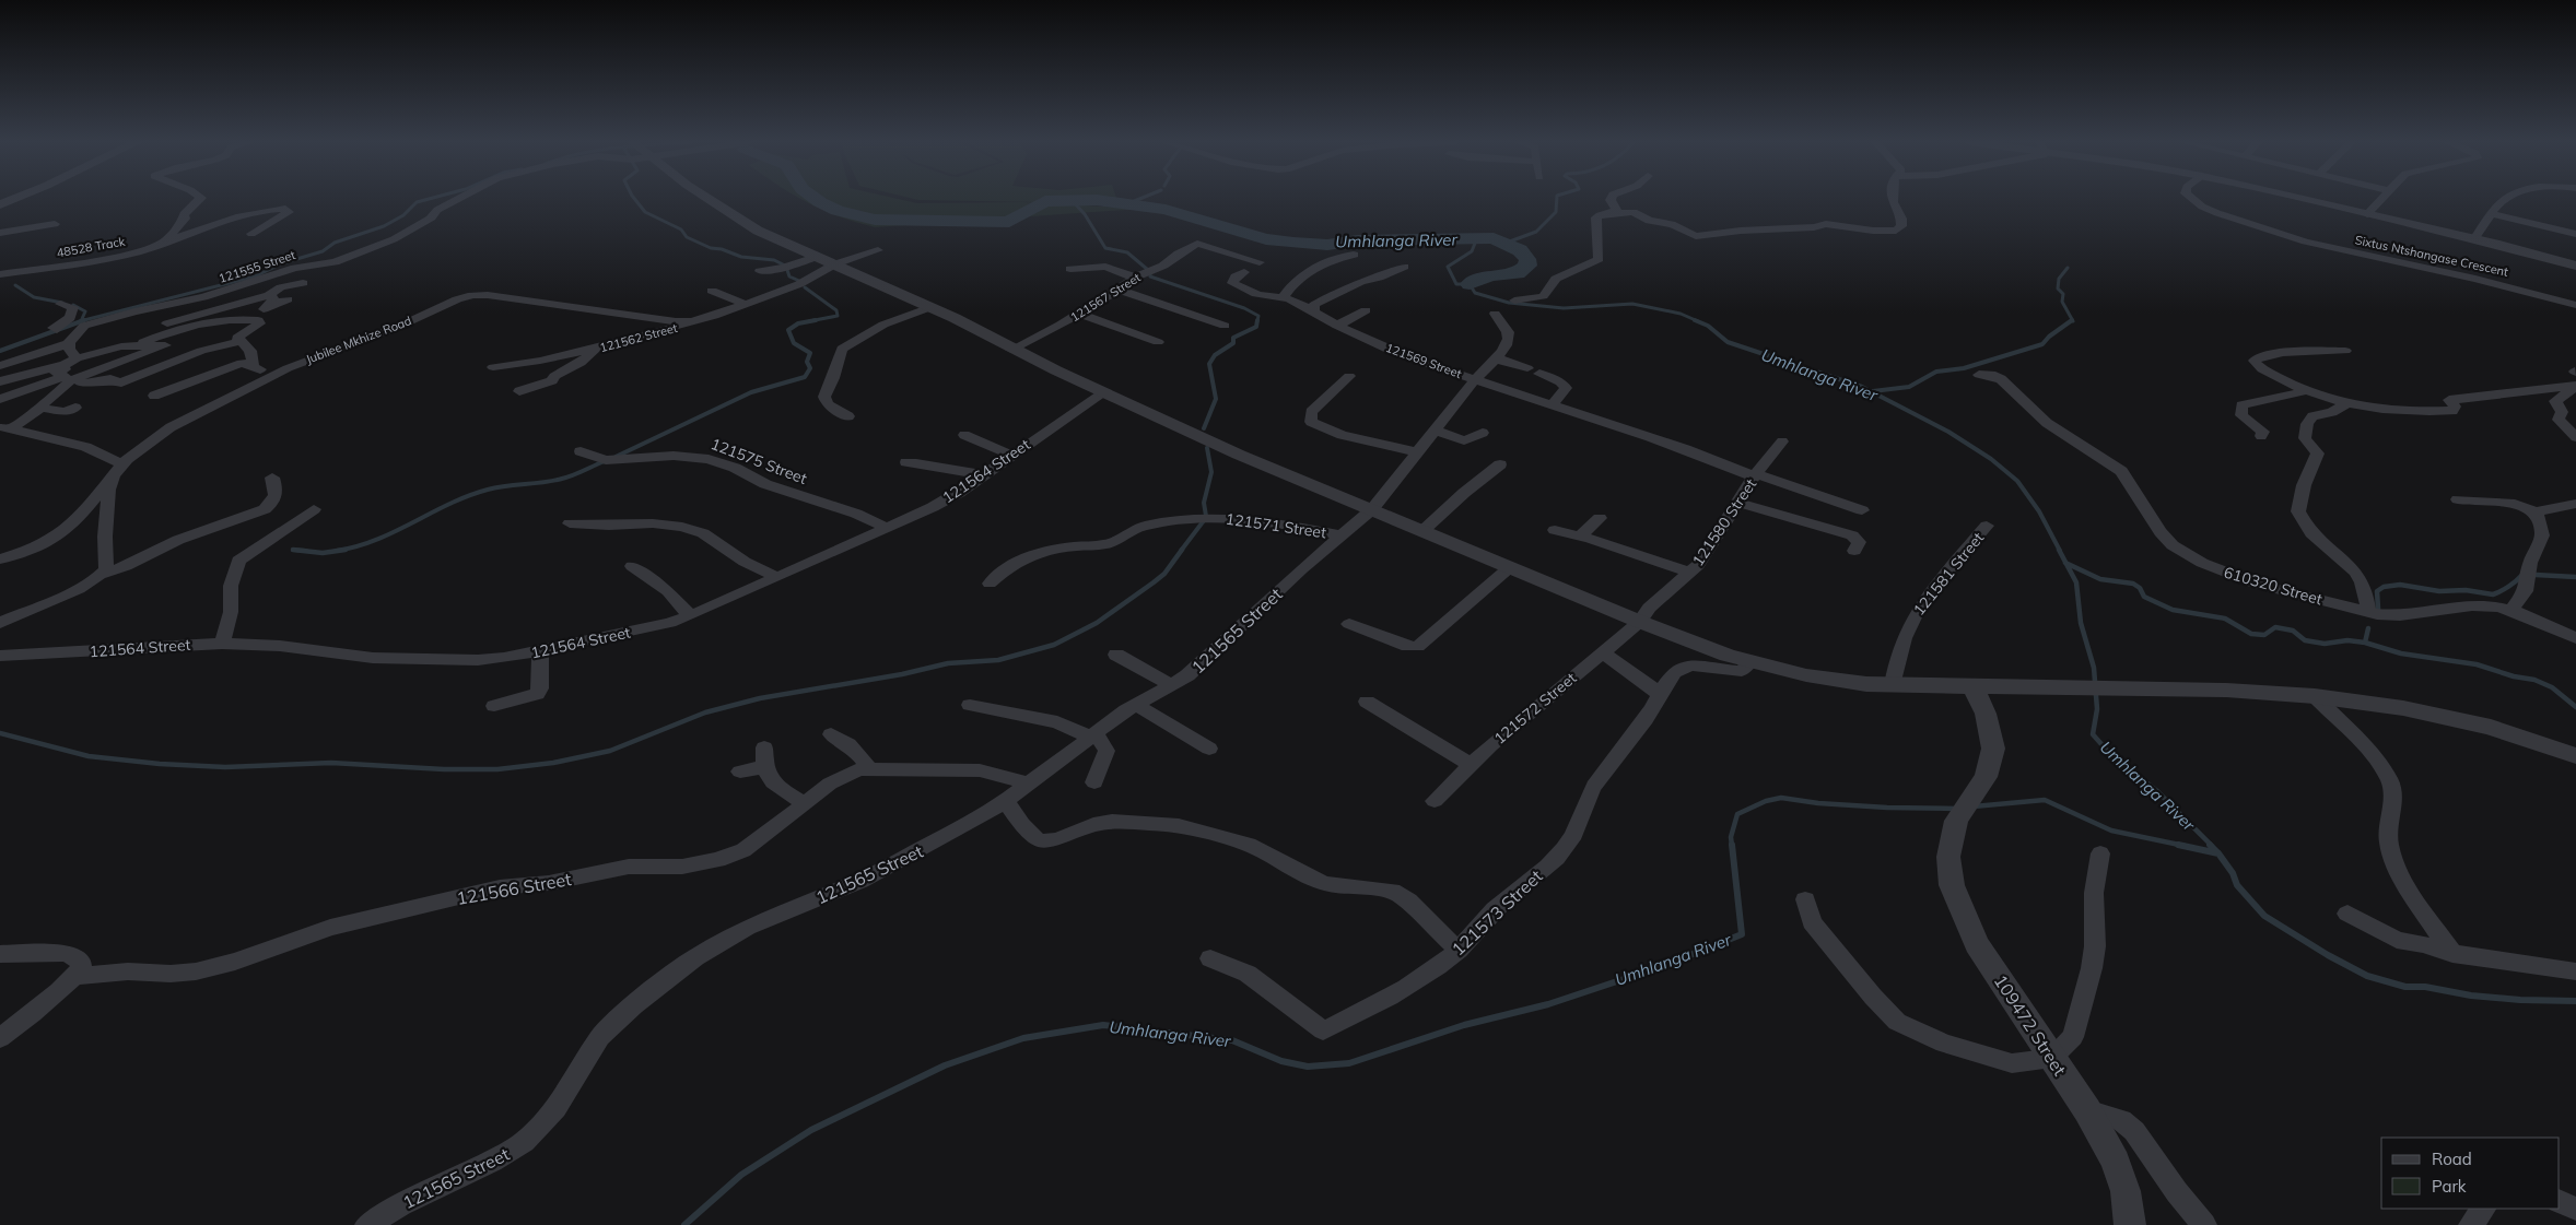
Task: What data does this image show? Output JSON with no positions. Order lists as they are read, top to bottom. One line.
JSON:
{"streets":{"street":["48528 Track","Sixtus Ntshangase Crescent","121555 Street","121567 Street","121562 Street","Jubilee Mkhize Road","121569 Street","121575 Street","121564 Street","121580 Street","121571 Street","121581 Street","610320 Street","121565 Street","121572 Street","121566 Street","121573 Street","109472 Street"]},"crossings":[["121562 Street","Jubilee Mkhize Road"],["121569 Street","121565 Street"],["121575 Street","121564 Street"],["121580 Street","121572 Street"],["121571 Street","121565 Street"],["121565 Street","121566 Street"]],"water":["Umhlanga River"],"legend":["Road","Park"]}
